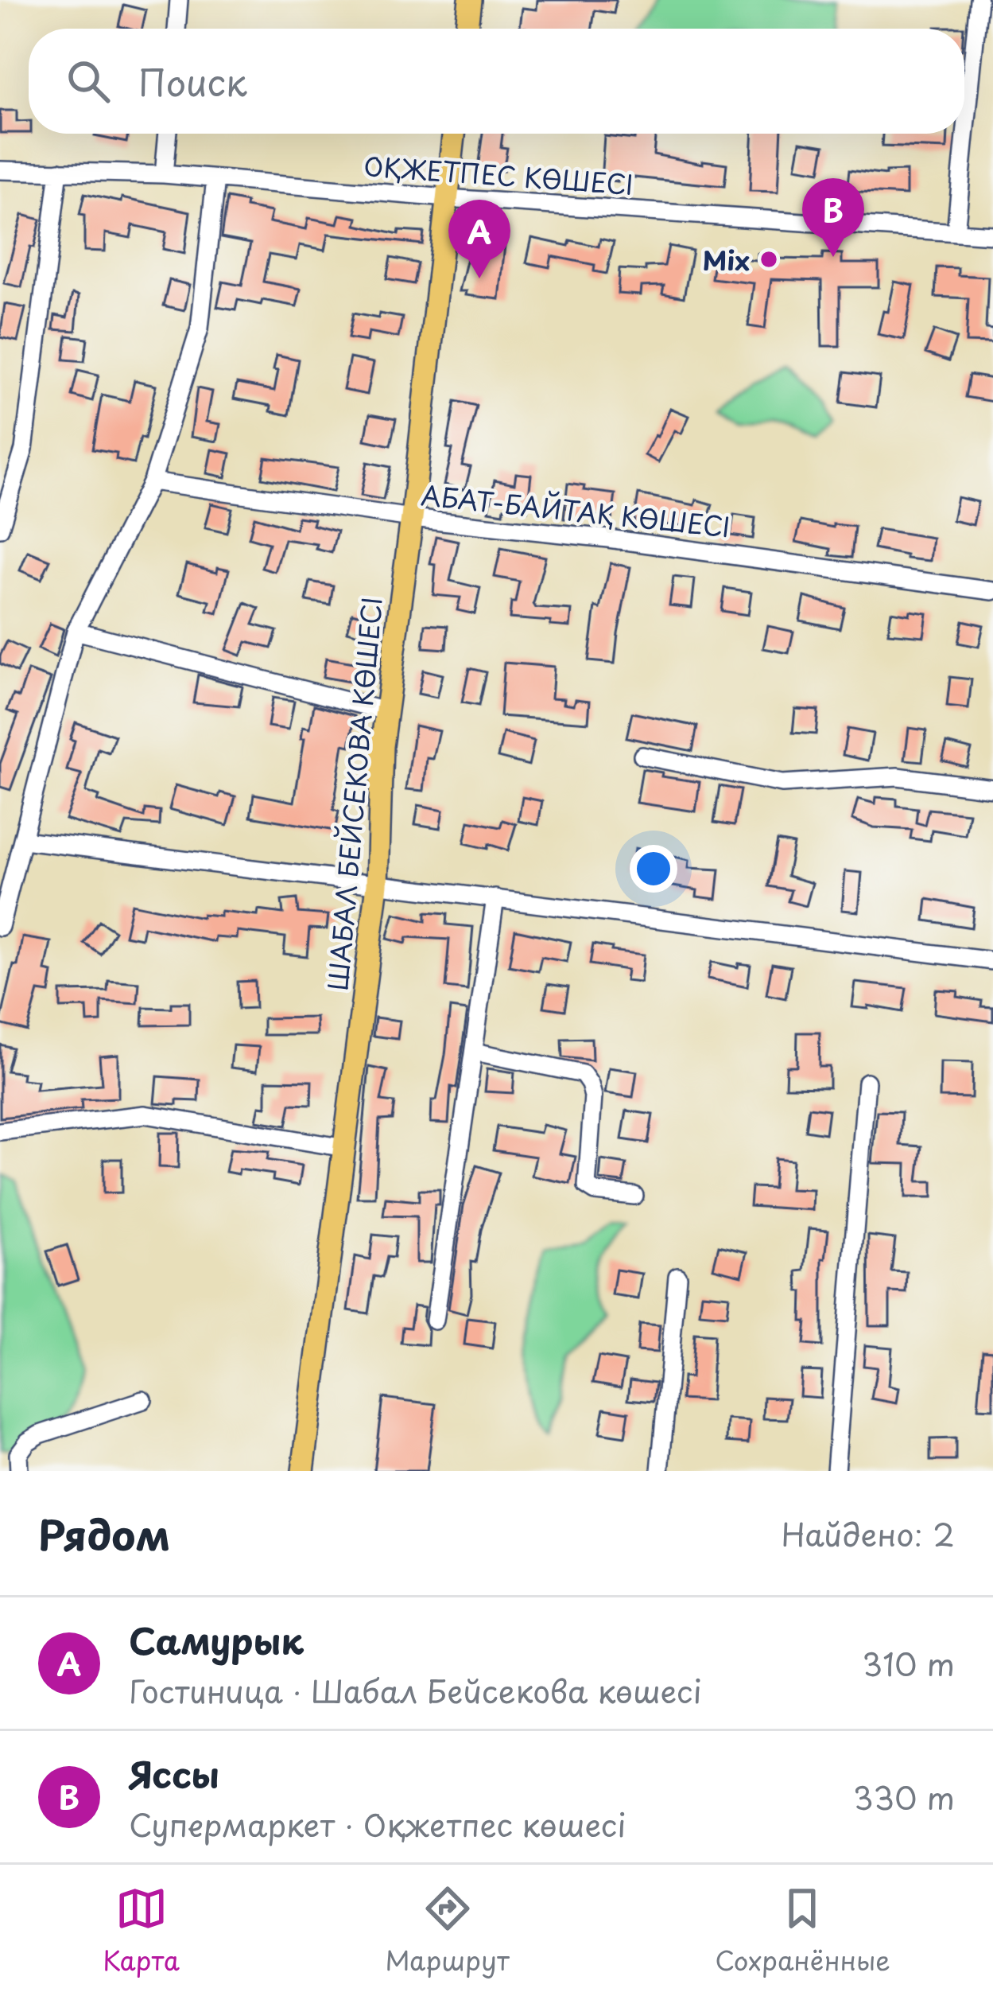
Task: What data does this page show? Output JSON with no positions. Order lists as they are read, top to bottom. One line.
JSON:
{"streets":{"main road":["ШАБАЛ БЕЙСЕКОВА КӨШЕСІ"],"street":["ОҚЖЕТПЕС КӨШЕСІ","АБАТ-БАЙТАҚ КӨШЕСІ"]},"crossings":[["ОҚЖЕТПЕС КӨШЕСІ","ШАБАЛ БЕЙСЕКОВА КӨШЕСІ"],["АБАТ-БАЙТАҚ КӨШЕСІ","ШАБАЛ БЕЙСЕКОВА КӨШЕСІ"]],"places":["Mix"],"page":{"search":"Поиск","pins":["B","A"],"heading":["Рядом","Найдено: 2"],"list":[{"mark":"A","name":"Самурык","note":"Гостиница · Шабал Бейсекова көшесі","value":"310 m"},{"mark":"B","name":"Яссы","note":"Супермаркет · Оқжетпес көшесі","value":"330 m"}],"nav":["Карта","Маршрут","Сохранённые"]}}
